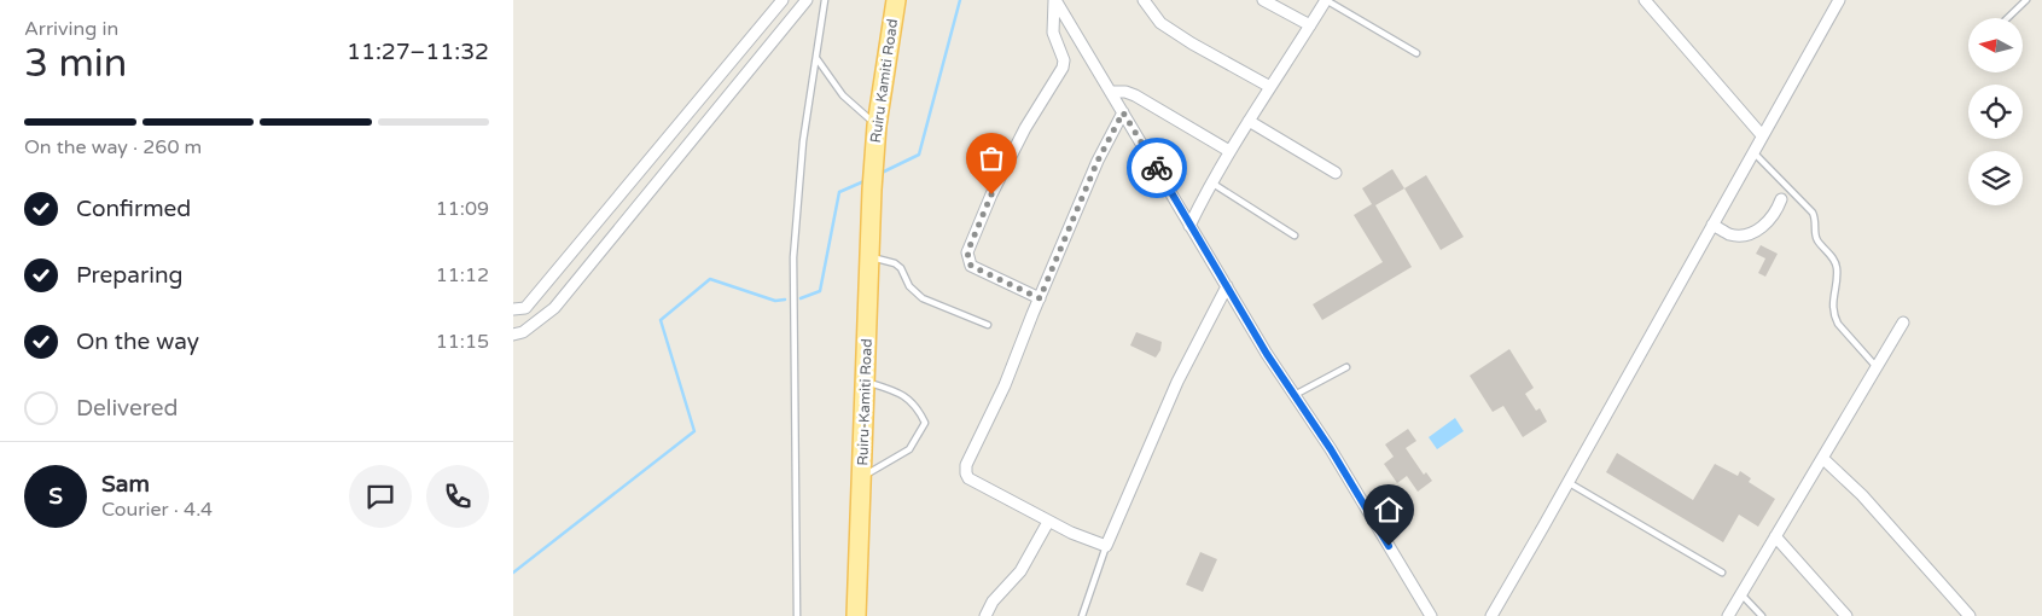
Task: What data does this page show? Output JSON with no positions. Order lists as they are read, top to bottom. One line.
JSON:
{"streets":{"main road":["Ruiru Kamiti Road","Ruiru-Kamiti Road"]},"crossings":[["Ruiru Kamiti Road","Ruiru-Kamiti Road"]],"north":"left","page":{"heading":["3 min","Arriving in","11:27–11:32"],"panel":["Sam","Courier · 4.4"],"bar":"On the way · 260 m","list":[["Confirmed","11:09"],["Preparing","11:12"],["On the way","11:15"],"Delivered"],"round":"S"}}
